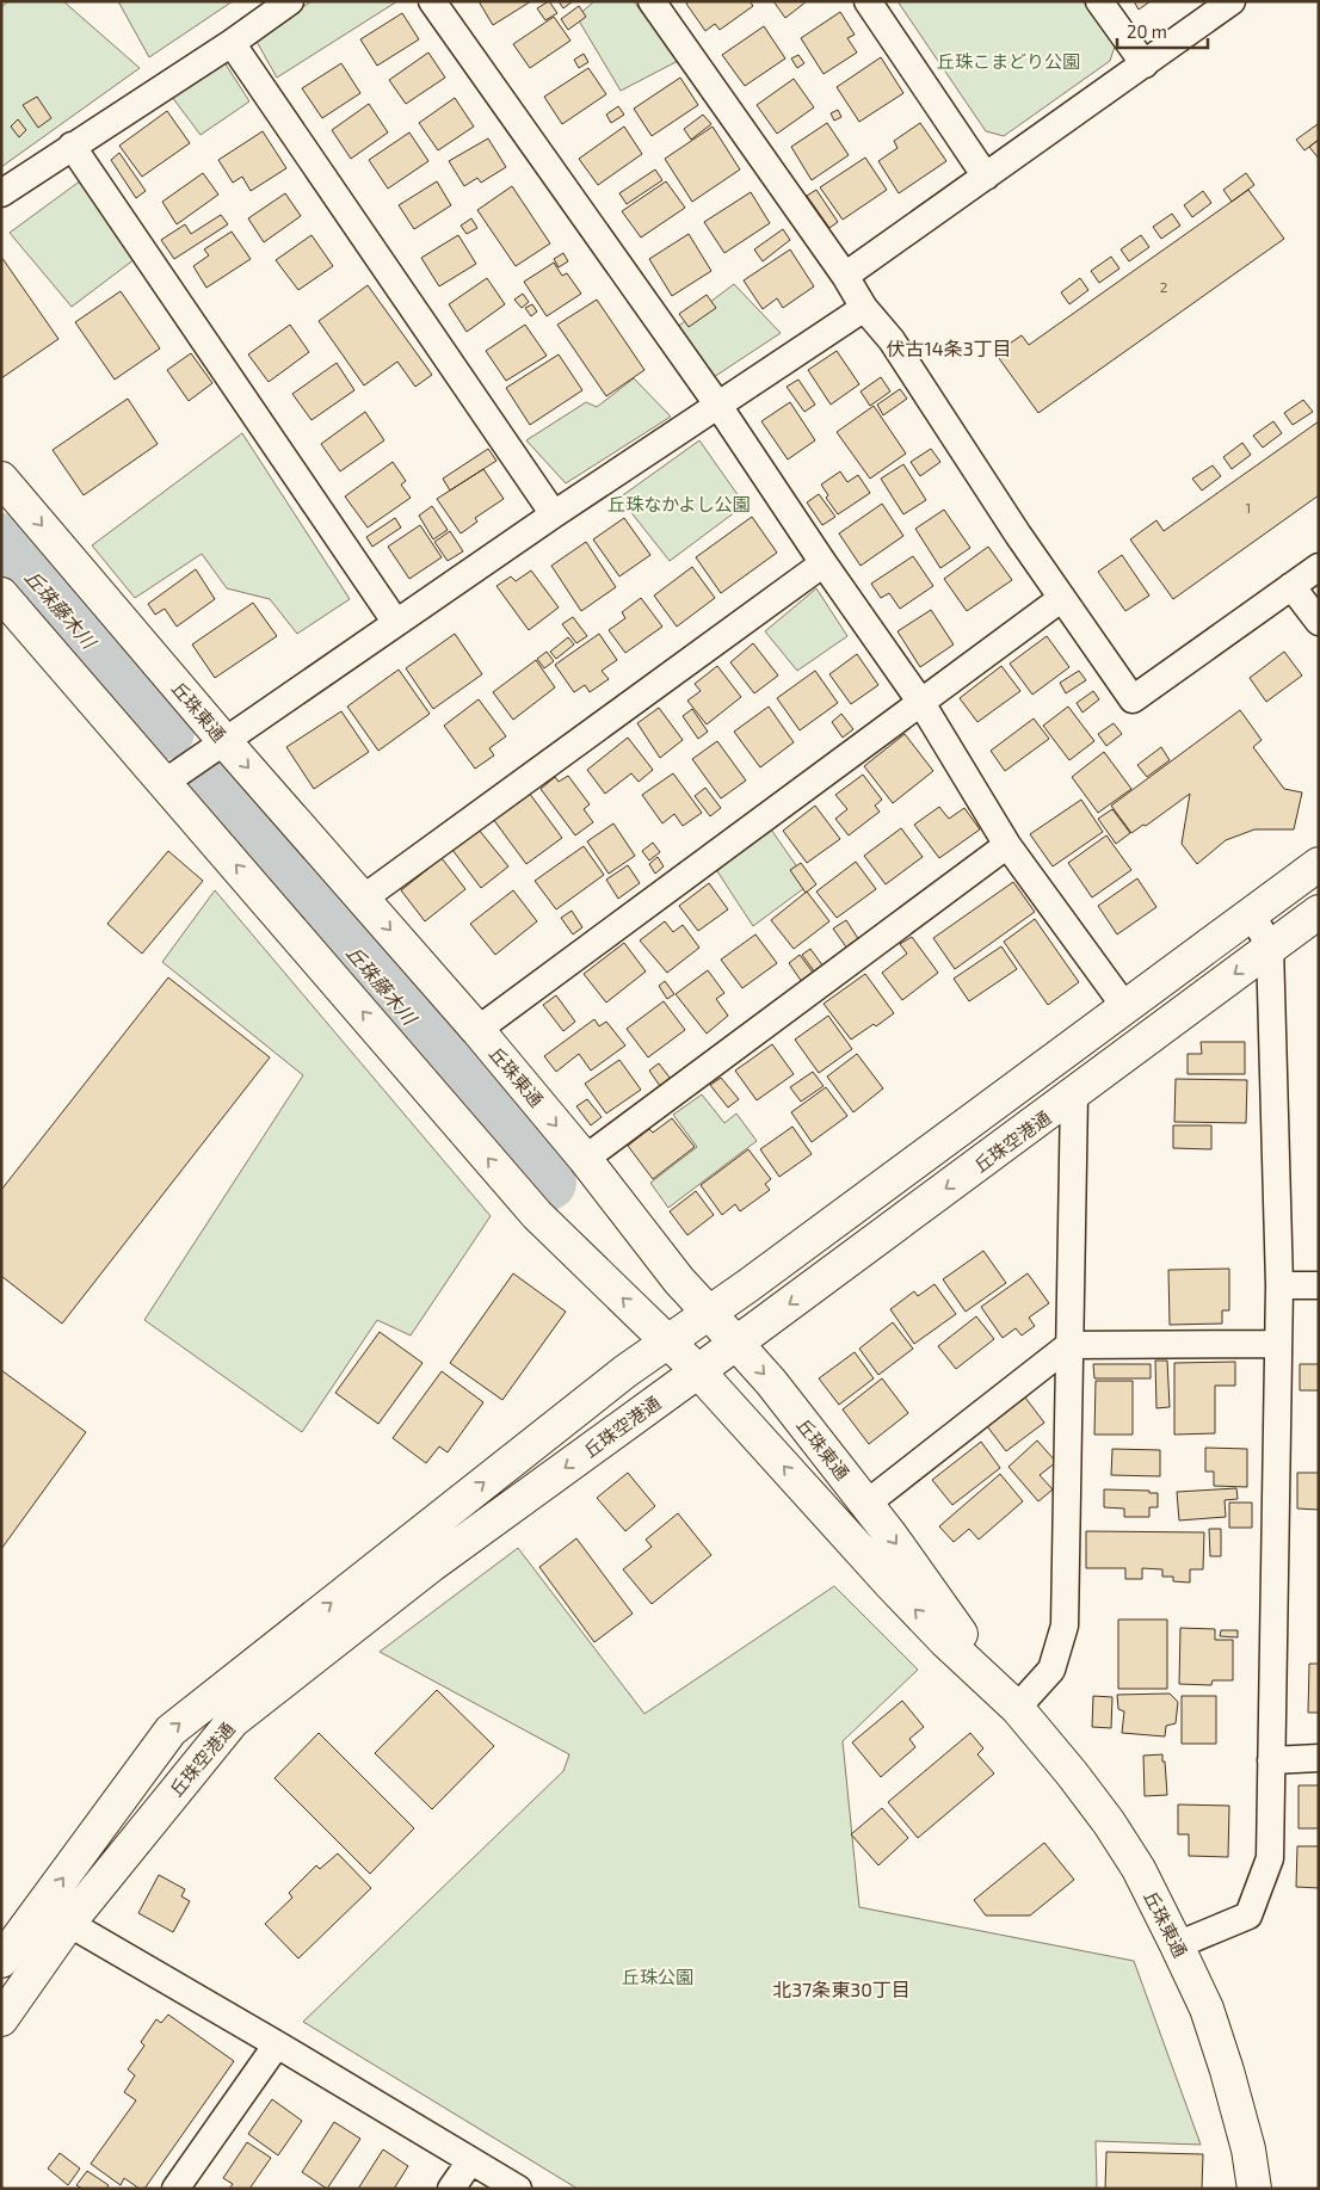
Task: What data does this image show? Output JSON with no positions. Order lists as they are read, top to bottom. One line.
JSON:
{"streets":{"street":["丘珠東通","丘珠空港通"]},"crossings":[["丘珠東通","丘珠空港通"]],"districts":["伏古14条3丁目","北37条東30丁目"],"water":["丘珠藤木川"],"parks":["丘珠こまどり公園","丘珠なかよし公園","丘珠公園"],"house_numbers":["2","1"],"scale_bar":"20 m"}
